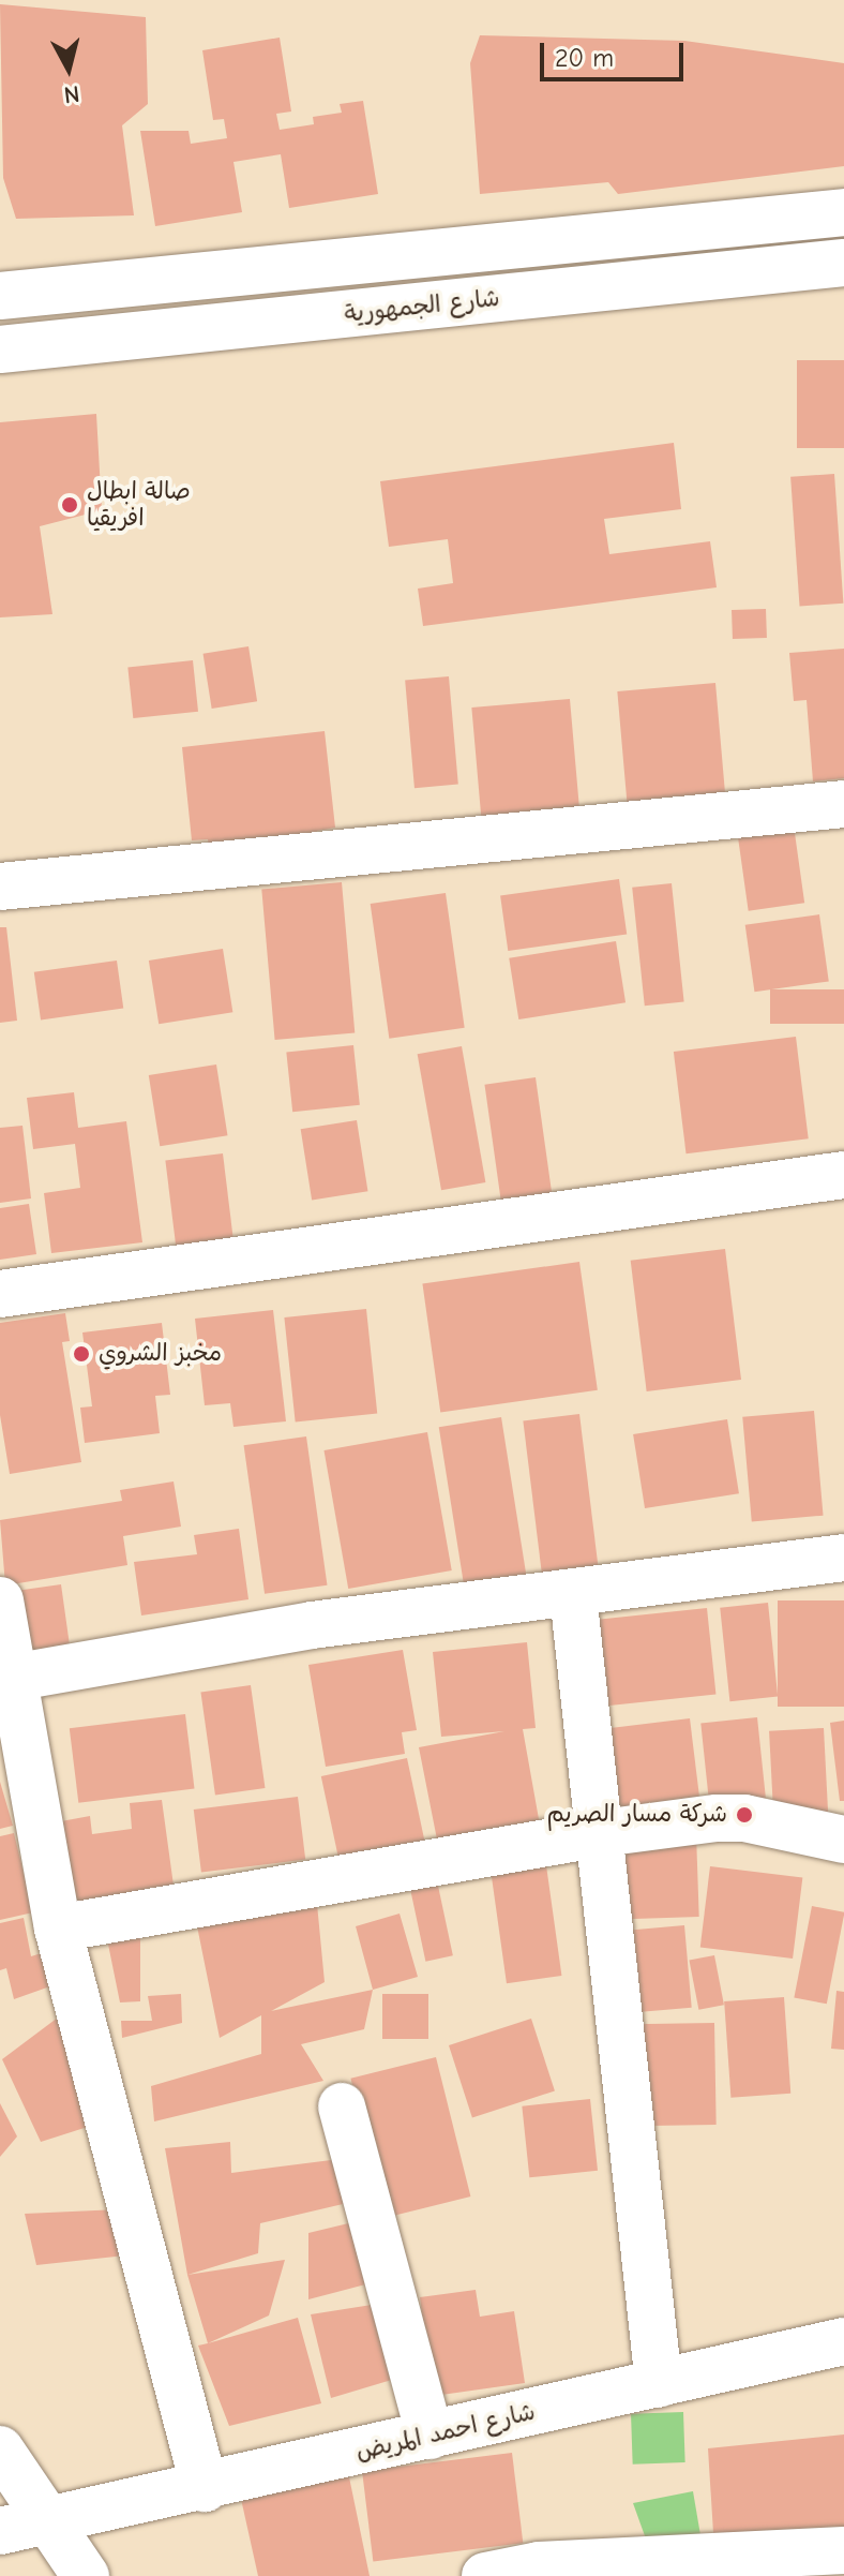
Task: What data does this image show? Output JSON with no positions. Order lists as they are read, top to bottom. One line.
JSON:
{"streets":{"street":["شارع الجمهورية","شارع احمد المريض"]},"places":["صالة ابطال افريقيا","مخبز الشروي","شركة مسار الصريم"],"scale_bar":"20 m","north":"bottom"}
